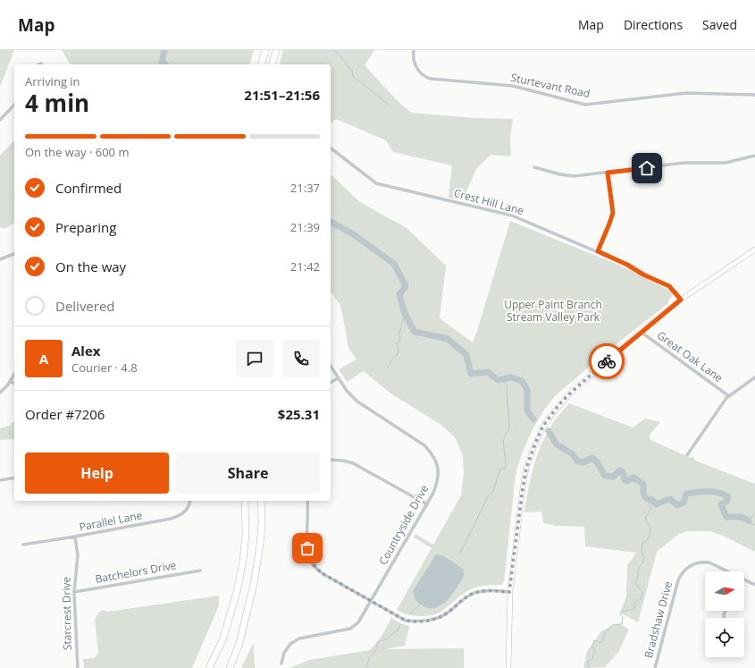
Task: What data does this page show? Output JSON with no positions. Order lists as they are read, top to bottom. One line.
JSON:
{"streets":{"street":["Sturtevant Road","Crest Hill Lane","Great Oak Lane","Parallel Lane","Countryside Drive","Batchelors Drive","Starcrest Drive","Bradshaw Drive"]},"crossings":[["Parallel Lane","Starcrest Drive"],["Batchelors Drive","Starcrest Drive"]],"parks":["Upper Paint Branch Stream Valley Park"],"north":"right","page":{"header":"Map","nav":["Map","Directions","Saved"],"heading":["4 min","Arriving in","21:51–21:56"],"panel":["Alex","Courier · 4.8","Order #7206","$25.31"],"bar":"On the way · 600 m","list":[["Confirmed","21:37"],["Preparing","21:39"],["On the way","21:42"],"Delivered"],"round":"A","buttons":["Help","Share"]}}
